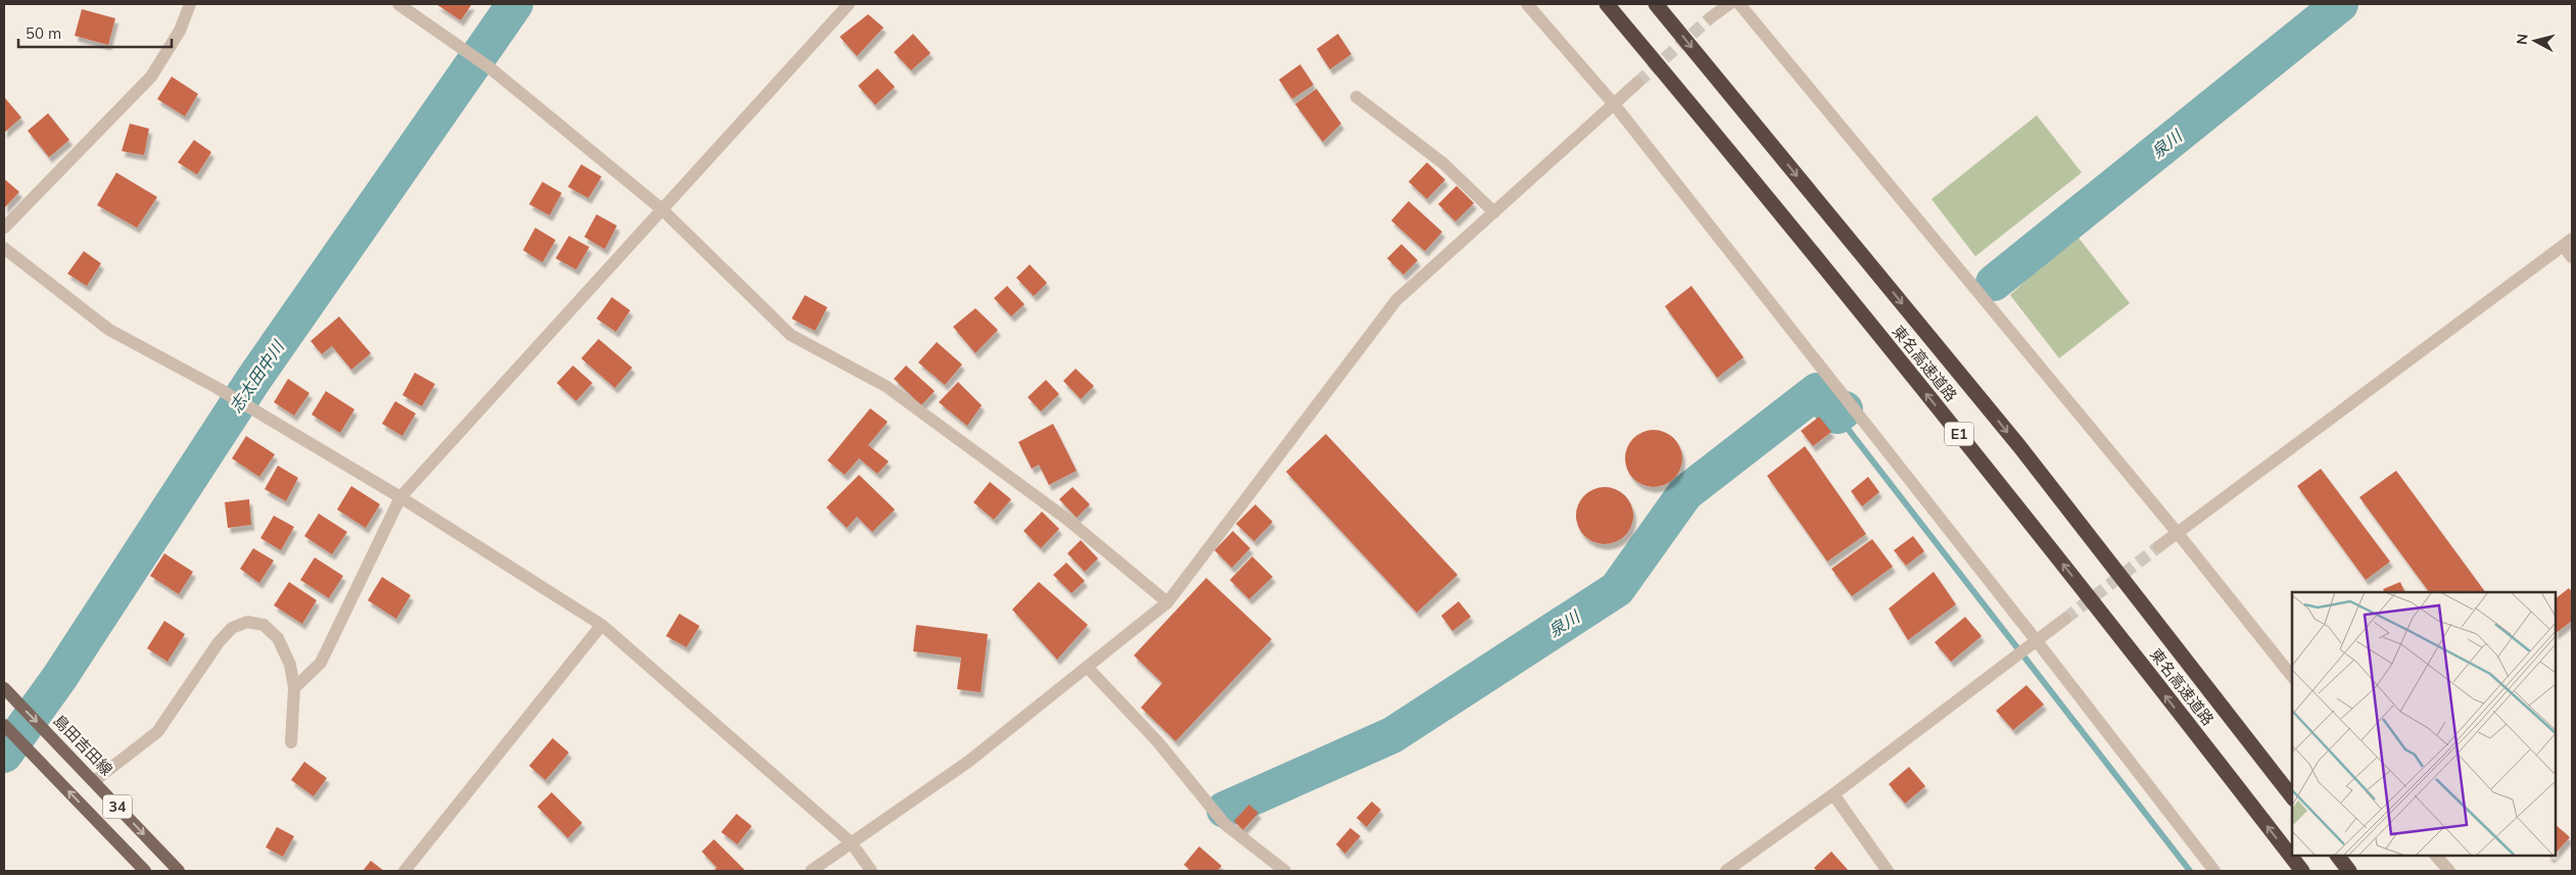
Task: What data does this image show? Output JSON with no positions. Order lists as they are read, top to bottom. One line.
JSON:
{"streets":{"highway":["東名高速道路","E1"],"main road":["島田吉田線","34"]},"water":["泉川","志太田中川"],"scale_bar":"50 m","north":"left"}
